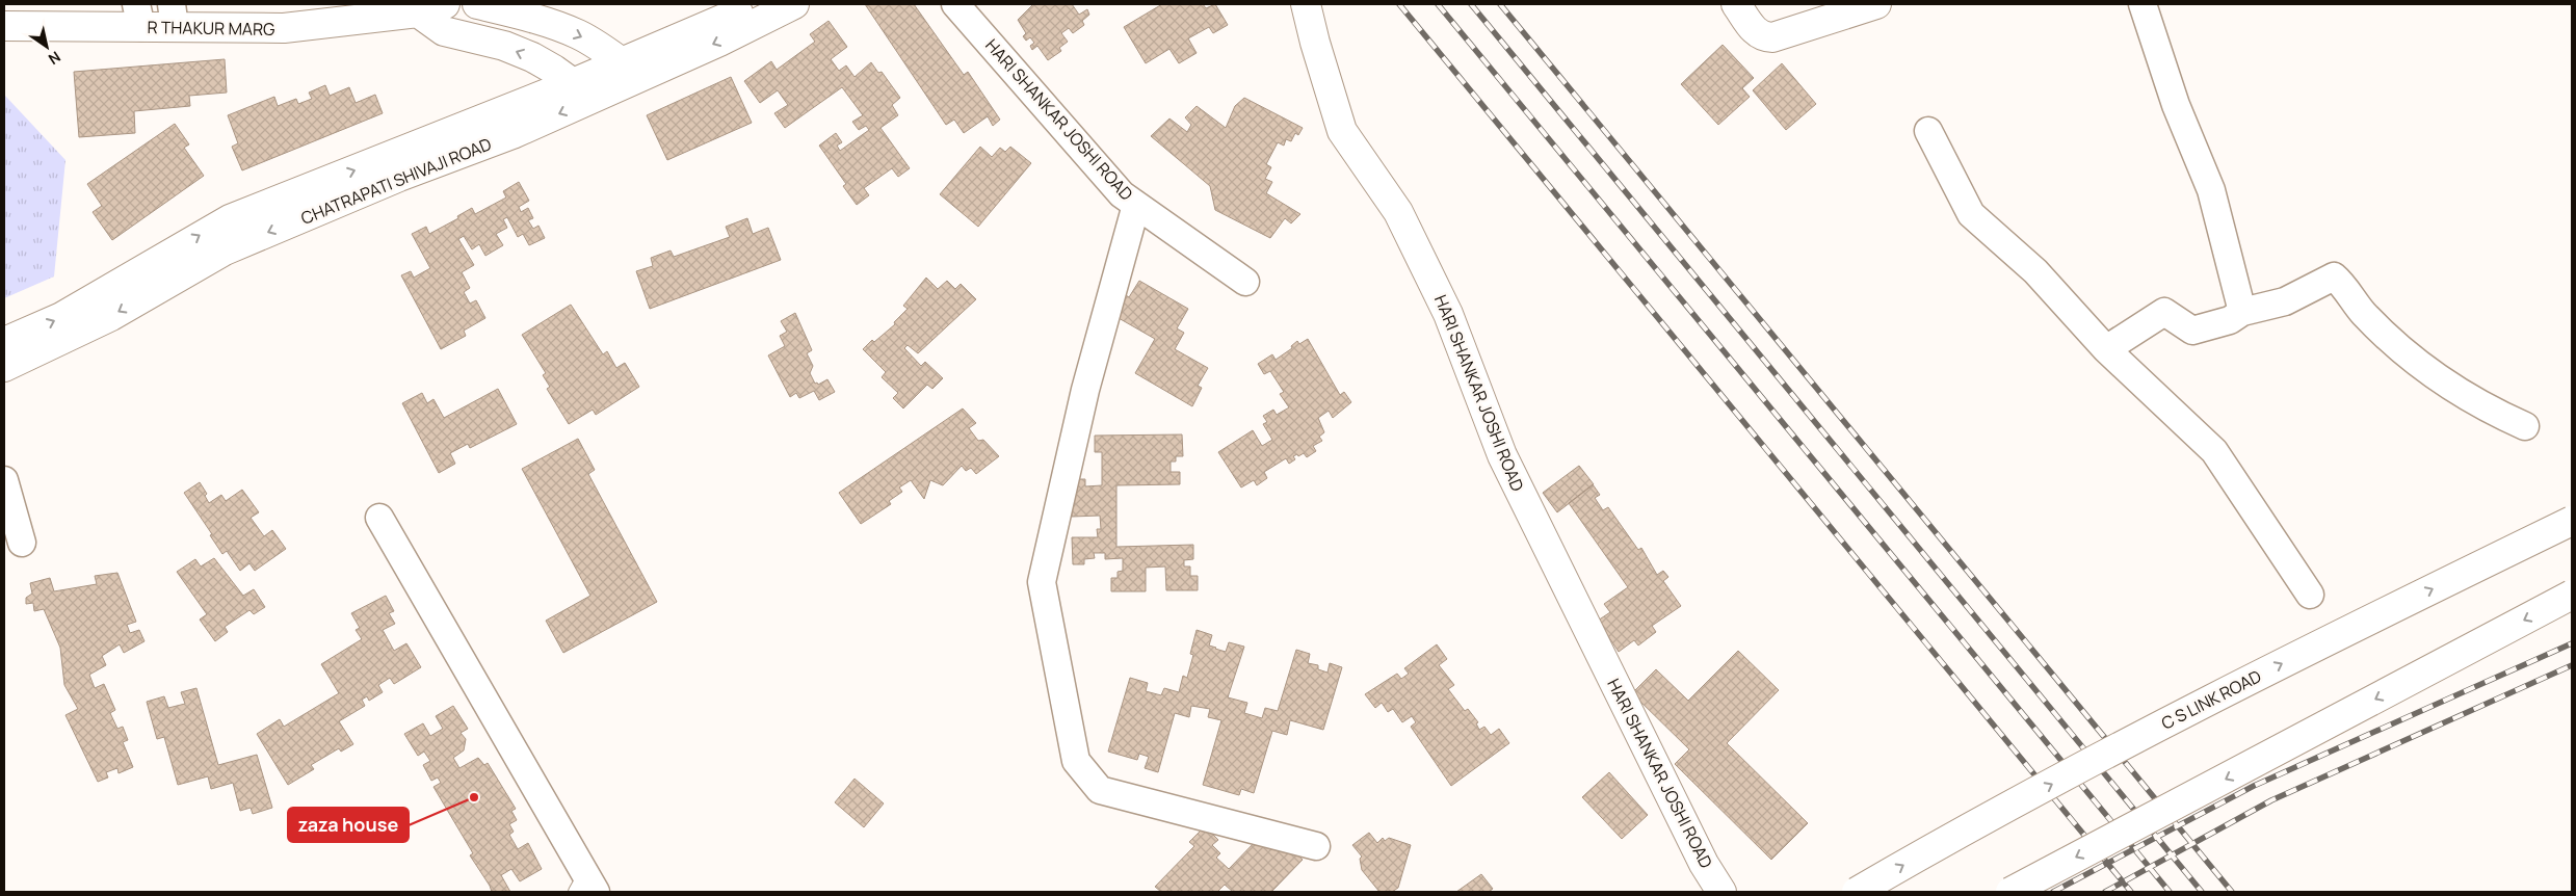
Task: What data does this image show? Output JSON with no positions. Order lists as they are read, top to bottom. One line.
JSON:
{"streets":{"main road":["R THAKUR MARG","HARI SHANKAR JOSHI ROAD","CHATRAPATI SHIVAJI ROAD","C S LINK ROAD"]},"places":["zaza house"],"north":"bottom right"}
